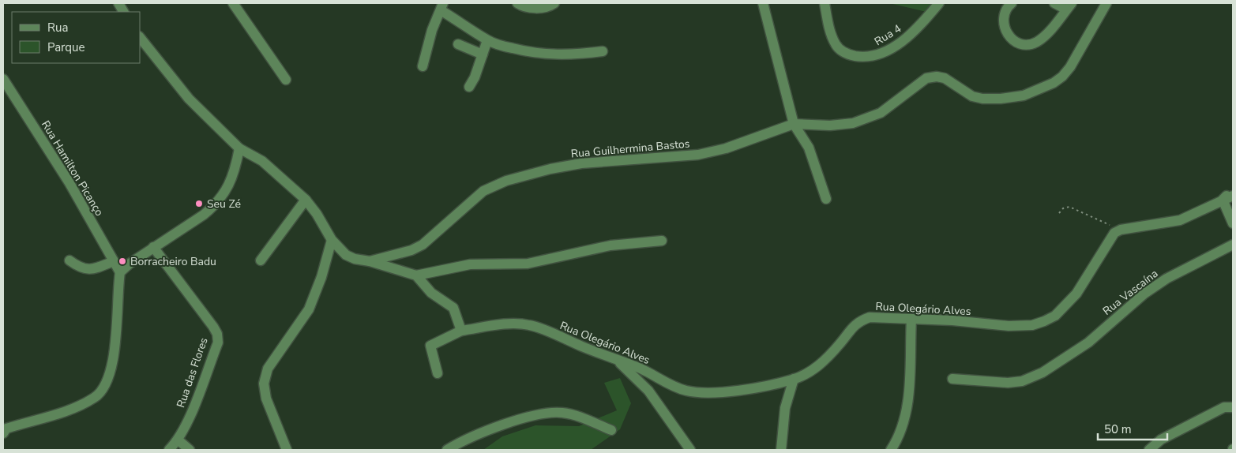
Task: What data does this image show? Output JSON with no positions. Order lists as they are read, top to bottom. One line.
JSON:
{"streets":{"street":["Rua 4","Rua Guilhermina Bastos","Rua Hamilton Picanço","Rua Vascaína","Rua Olegário Alves","Rua das Flores"]},"places":["Seu Zé","Borracheiro Badu"],"legend":["Rua","Parque"],"scale_bar":"50 m"}
